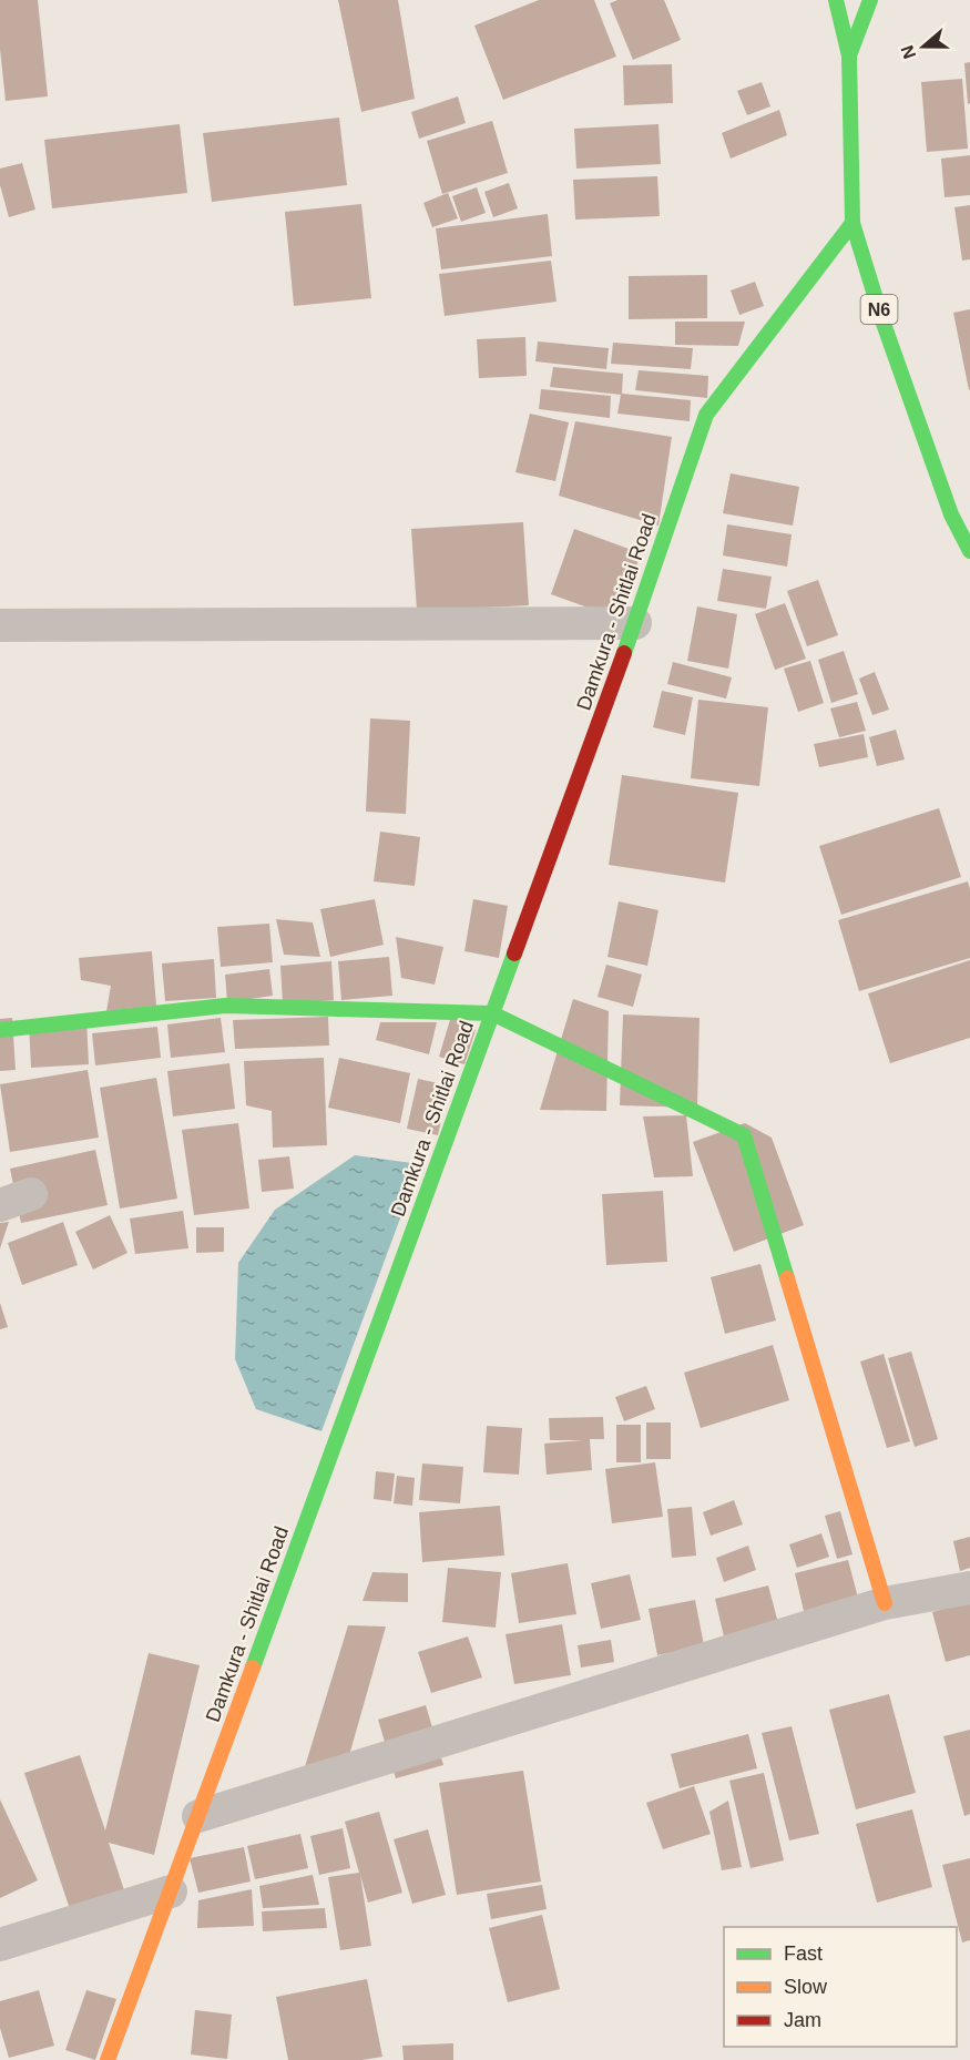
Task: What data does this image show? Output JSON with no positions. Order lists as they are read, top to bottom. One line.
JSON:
{"streets":{"main road":["N6","Damkura - Shitlai Road"]},"crossings":[["N6","Damkura - Shitlai Road"]],"legend":["Fast","Slow","Jam"],"north":"left"}
